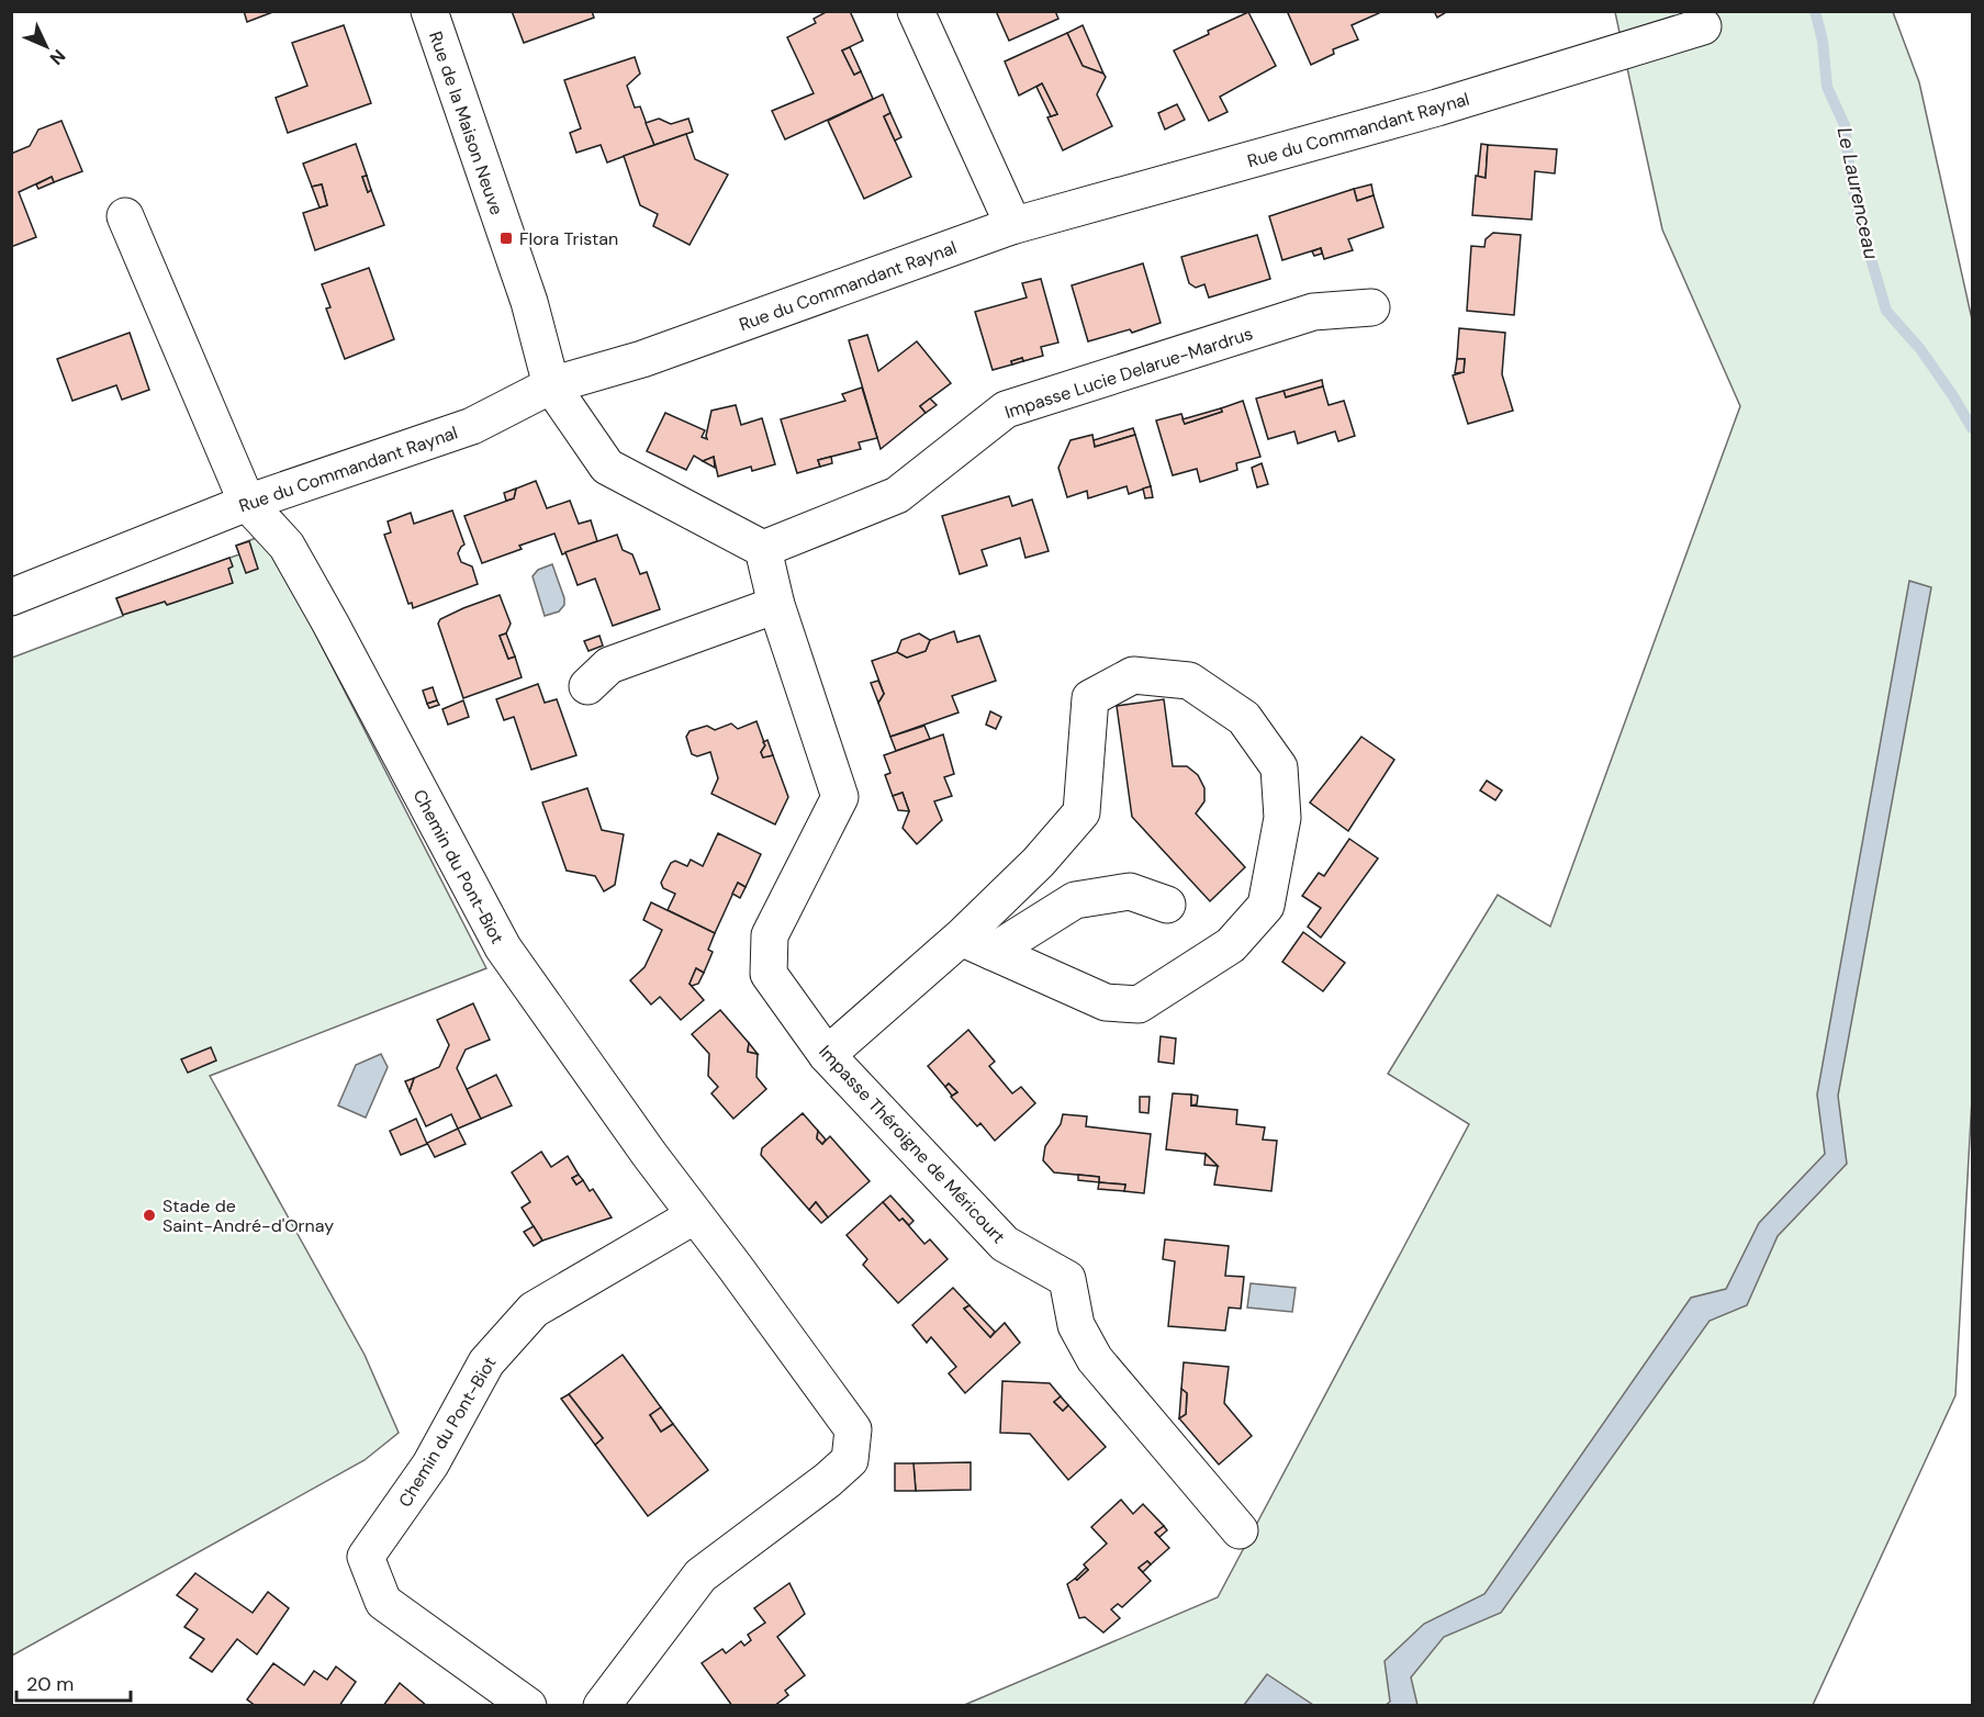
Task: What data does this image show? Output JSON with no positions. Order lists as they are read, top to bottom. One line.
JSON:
{"streets":{"street":["Rue de la Maison Neuve","Rue du Commandant Raynal","Impasse Lucie Delarue-Mardrus","Chemin du Pont-Biot","Impasse Théroigne de Méricourt"]},"crossings":[["Rue de la Maison Neuve","Rue du Commandant Raynal"],["Rue du Commandant Raynal","Chemin du Pont-Biot"],["Impasse Lucie Delarue-Mardrus","Impasse Théroigne de Méricourt"]],"water":["Le Laurenceau"],"places":{"transit":["Flora Tristan"],"other":["Stade de Saint-André-d'Ornay"]},"scale_bar":"20 m","north":"bottom right"}
